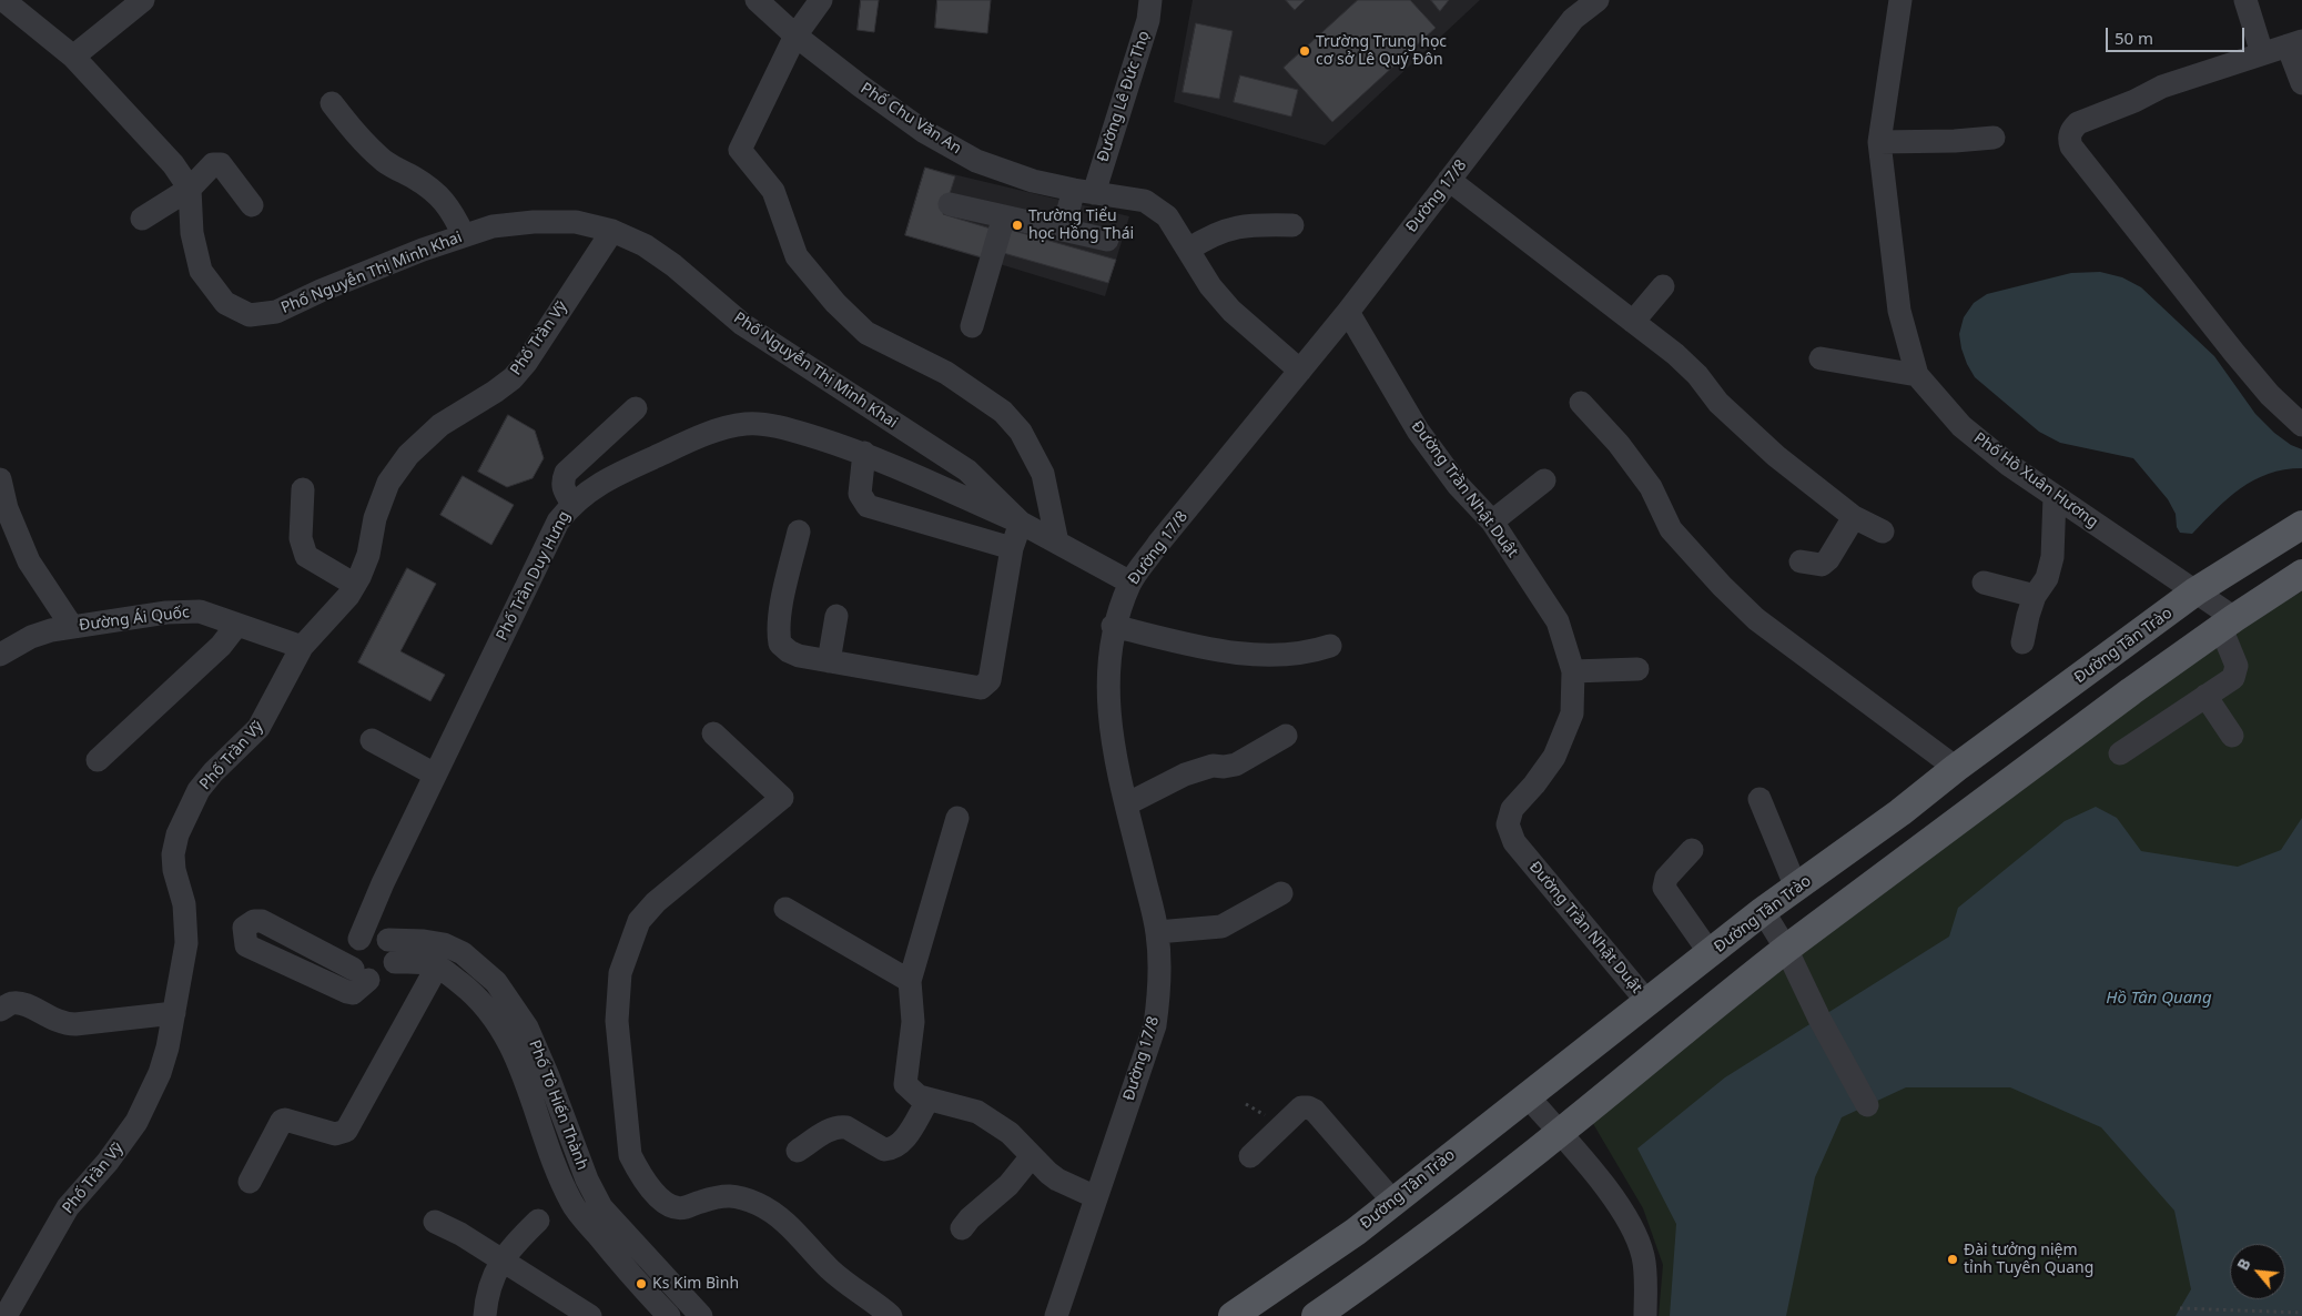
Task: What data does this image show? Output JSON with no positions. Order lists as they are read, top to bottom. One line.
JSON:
{"streets":{"main road":["Đường Tân Trào"],"street":["Đường Lê Đức Thọ","Phố Chu Văn An","Đường 17/8","Phố Nguyễn Thị Minh Khai","Phố Trần Vỹ","Phố Hồ Xuân Hương","Đường Trần Nhật Duật","Phố Trần Duy Hưng","Đường Ái Quốc","Phố Tô Hiến Thành"]},"crossings":[["Đường Lê Đức Thọ","Phố Chu Văn An"],["Phố Chu Văn An","Đường 17/8"],["Đường 17/8","Phố Nguyễn Thị Minh Khai"],["Đường 17/8","Đường Trần Nhật Duật"],["Phố Nguyễn Thị Minh Khai","Phố Trần Vỹ"],["Phố Nguyễn Thị Minh Khai","Phố Trần Duy Hưng"],["Phố Trần Vỹ","Đường Ái Quốc"],["Phố Hồ Xuân Hương","Đường Tân Trào"],["Đường Trần Nhật Duật","Đường Tân Trào"],["Phố Trần Duy Hưng","Phố Tô Hiến Thành"]],"water":["Hồ Tân Quang"],"places":["Trường Trung học cơ sở Lê Quý Đôn","Trường Tiểu học Hồng Thái","Đài tưởng niệm tỉnh Tuyên Quang","Ks Kim Bình"],"scale_bar":"50 m","north":"top left"}
